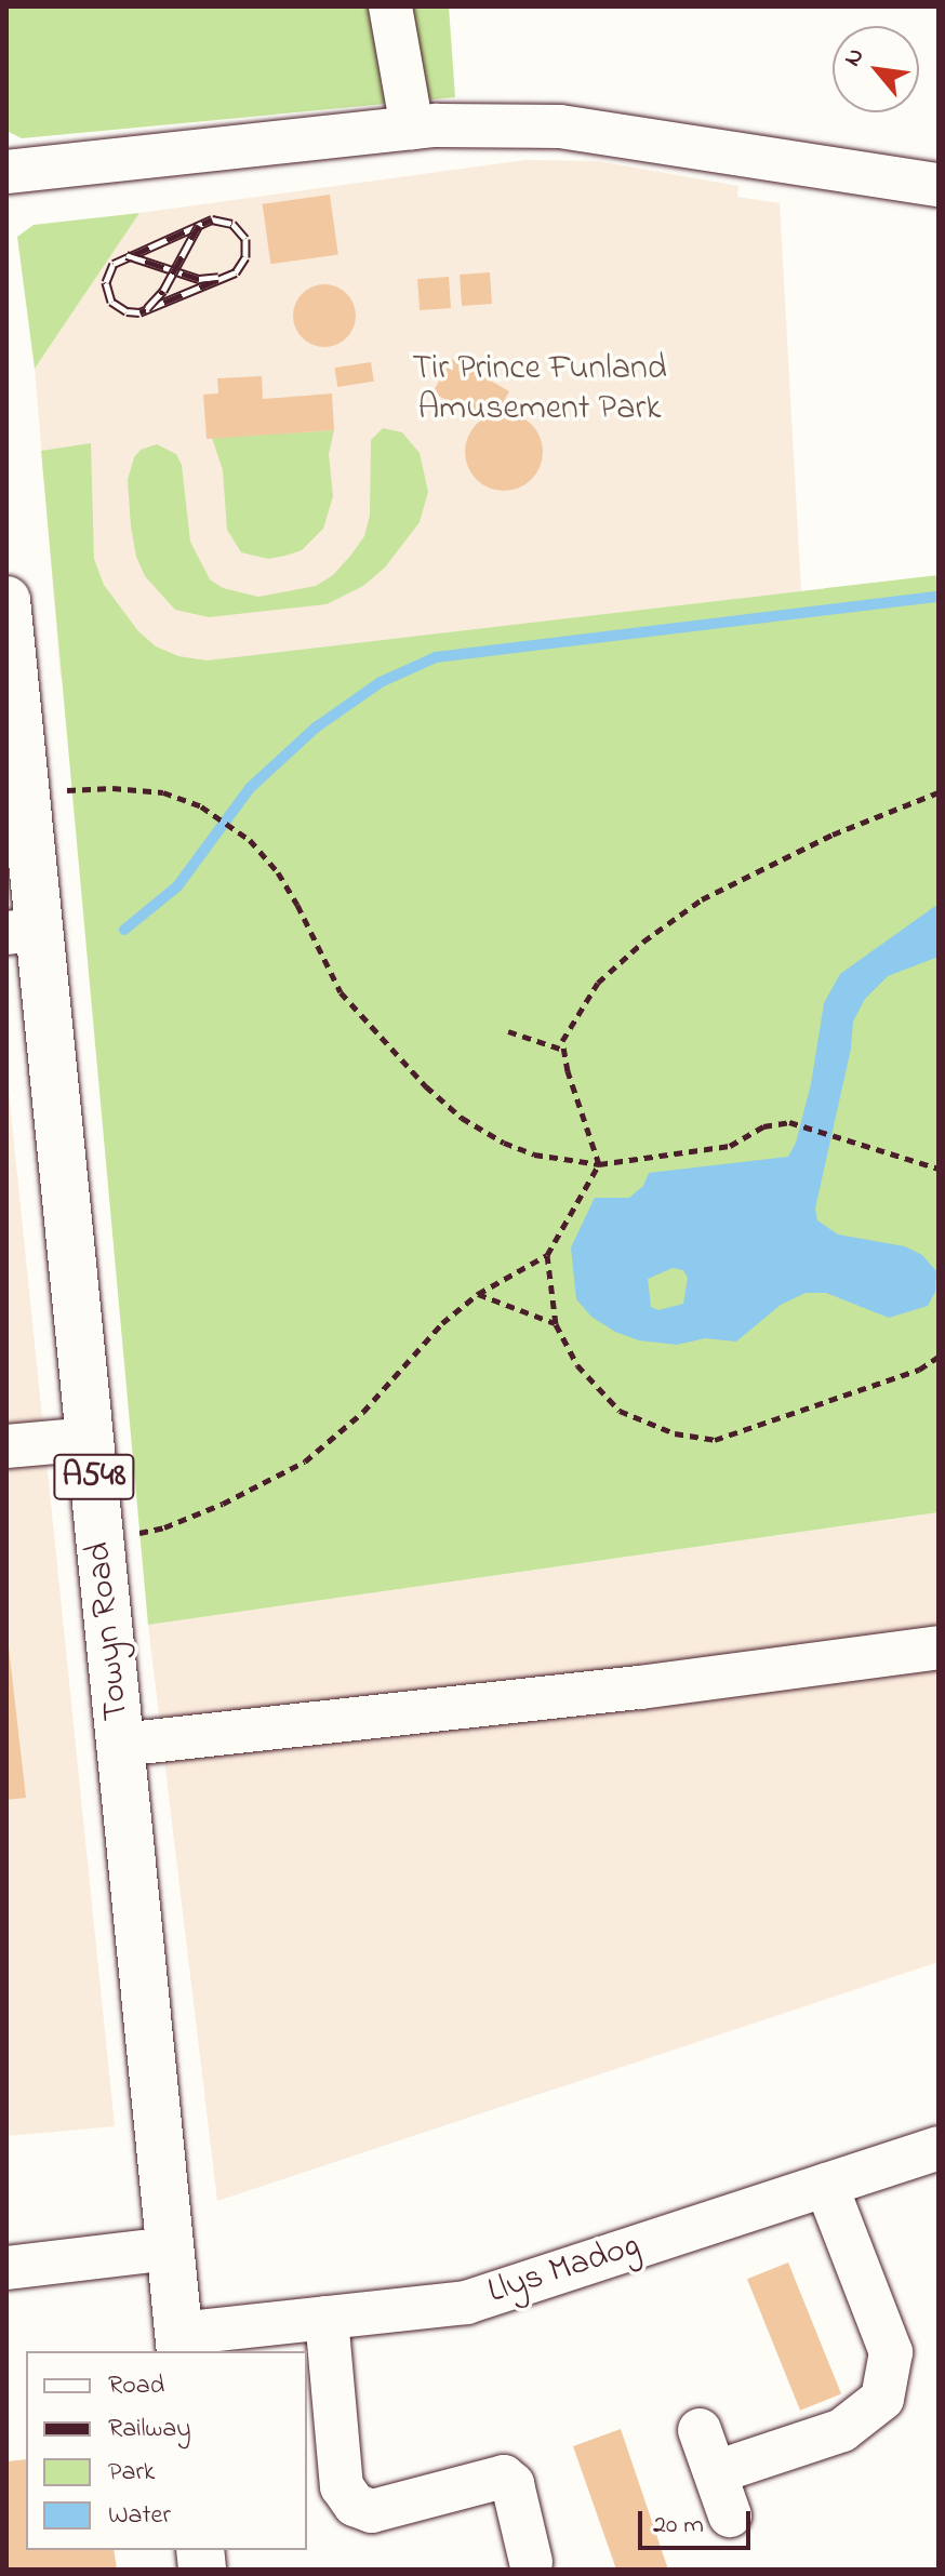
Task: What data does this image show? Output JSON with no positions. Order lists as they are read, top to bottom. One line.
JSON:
{"streets":{"main road":["A548","Towyn Road"],"street":["Llys Madog"]},"crossings":[["Towyn Road","Llys Madog"]],"parks":["Tir Prince Funland Amusement Park"],"legend":["Road","Railway","Park","Water"],"scale_bar":"20 m","north":"top left"}
